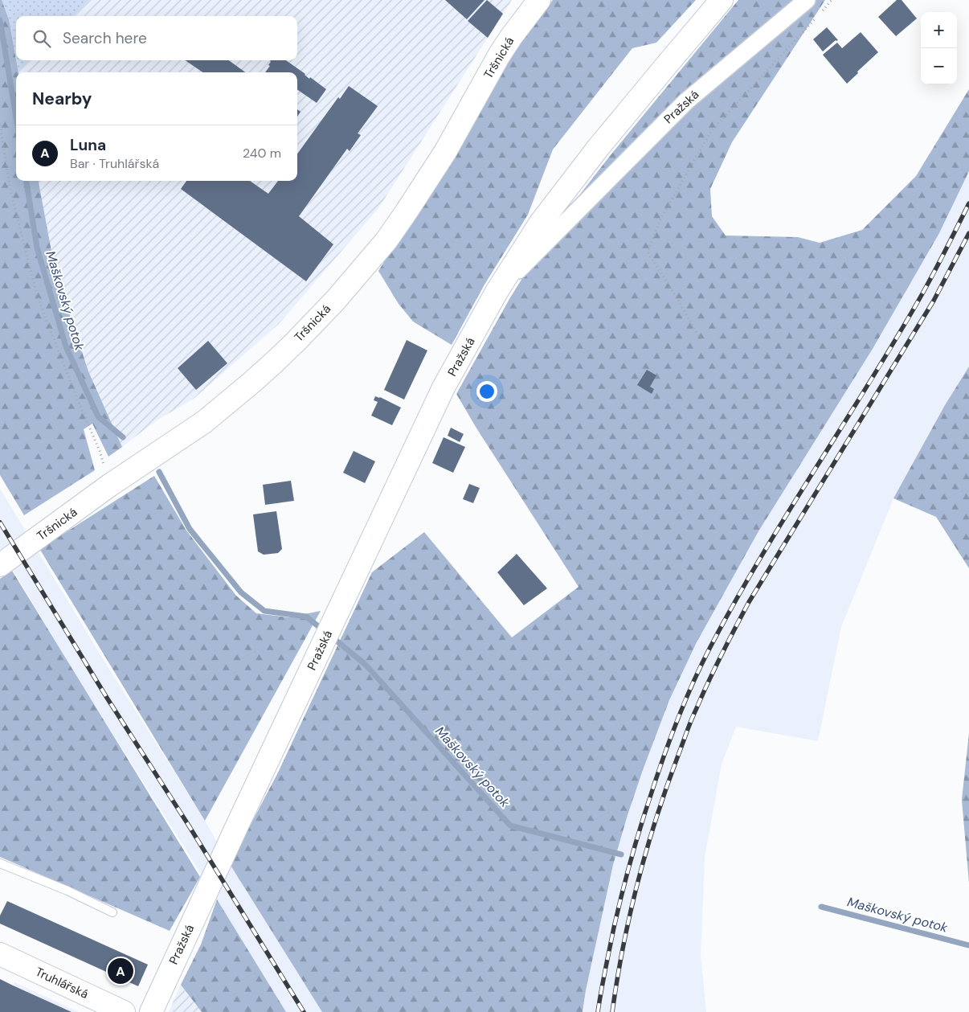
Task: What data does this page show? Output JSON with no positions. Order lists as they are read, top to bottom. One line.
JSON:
{"streets":{"main road":["Tršnická","Pražská","Truhlářská"]},"water":["Maškovský potok"],"page":{"map_buttons":["+","−"],"search":"Search here","heading":"Nearby","list":[{"mark":"A","name":"Luna","note":"Bar · Truhlářská","value":"240 m"}],"pins":"A"}}
